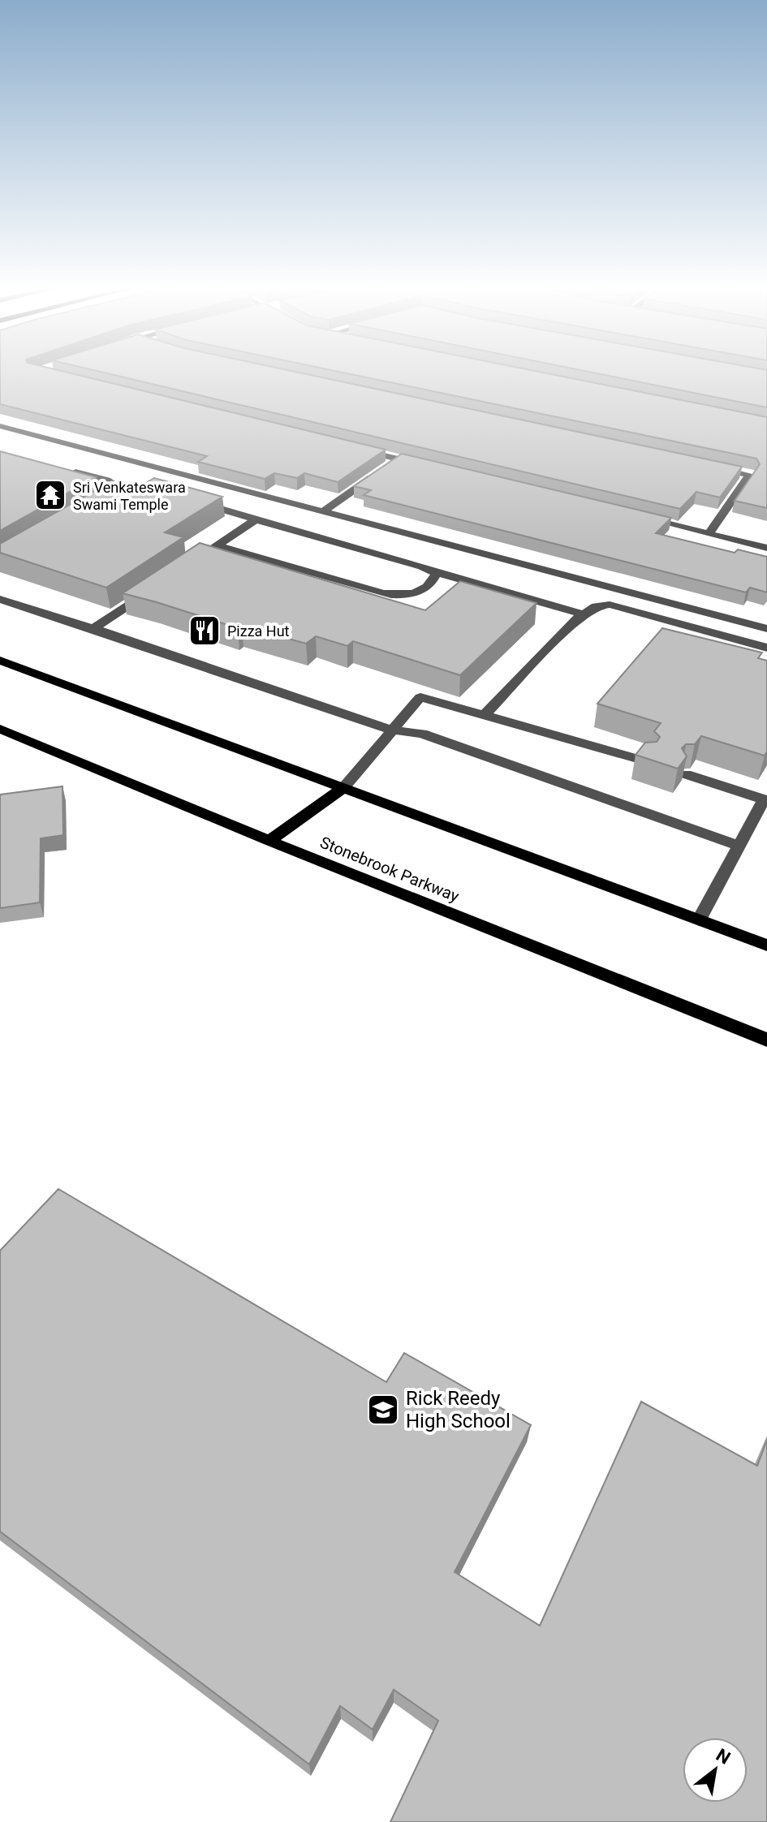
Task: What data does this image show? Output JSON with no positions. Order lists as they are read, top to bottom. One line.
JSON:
{"streets":{"main road":["Stonebrook Parkway"]},"places":{"temple":["Sri Venkateswara Swami Temple"],"restaurant":["Pizza Hut"],"school or university":["Rick Reedy High School"]},"north":"top right"}
